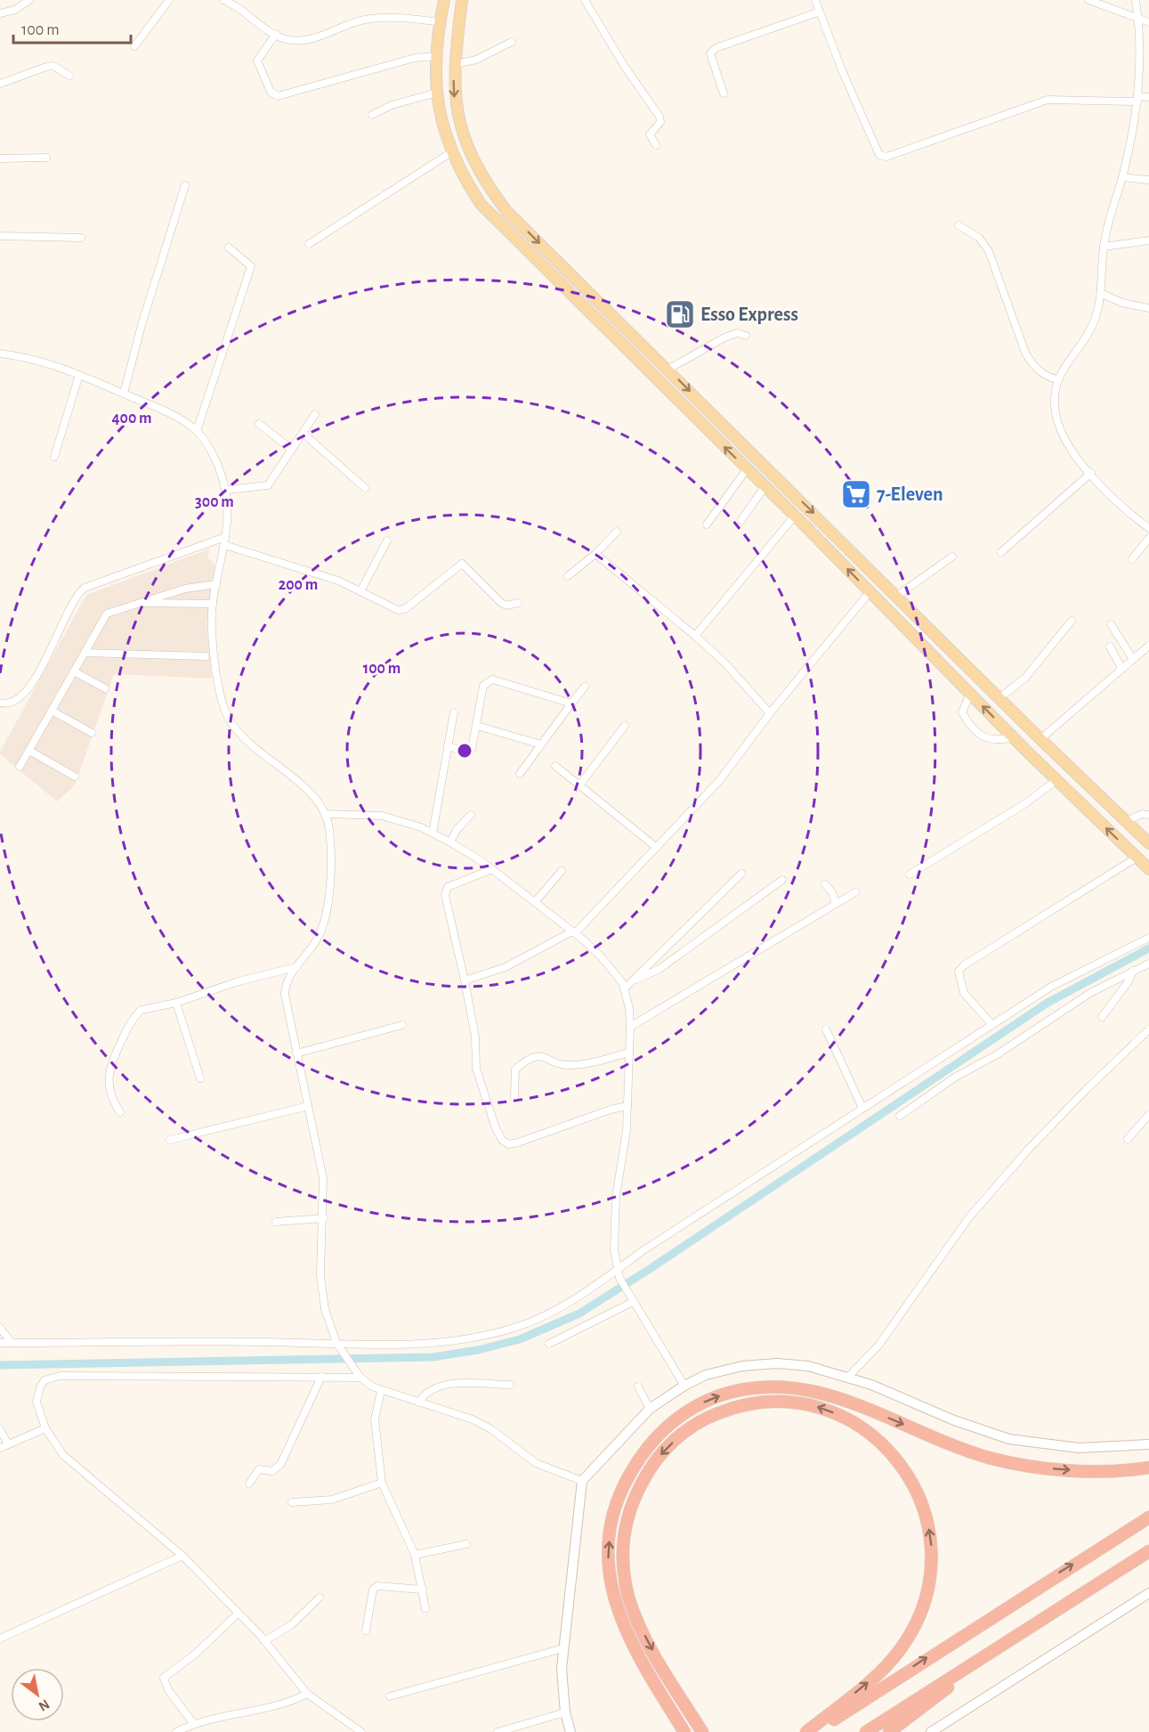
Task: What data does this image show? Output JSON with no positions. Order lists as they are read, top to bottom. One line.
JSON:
{"places":{"fuel station":["Esso Express"],"supermarket":["7-Eleven"]},"scale_bar":"100 m","north":"bottom right","rings":["400 m","300 m","200 m","100 m"]}
